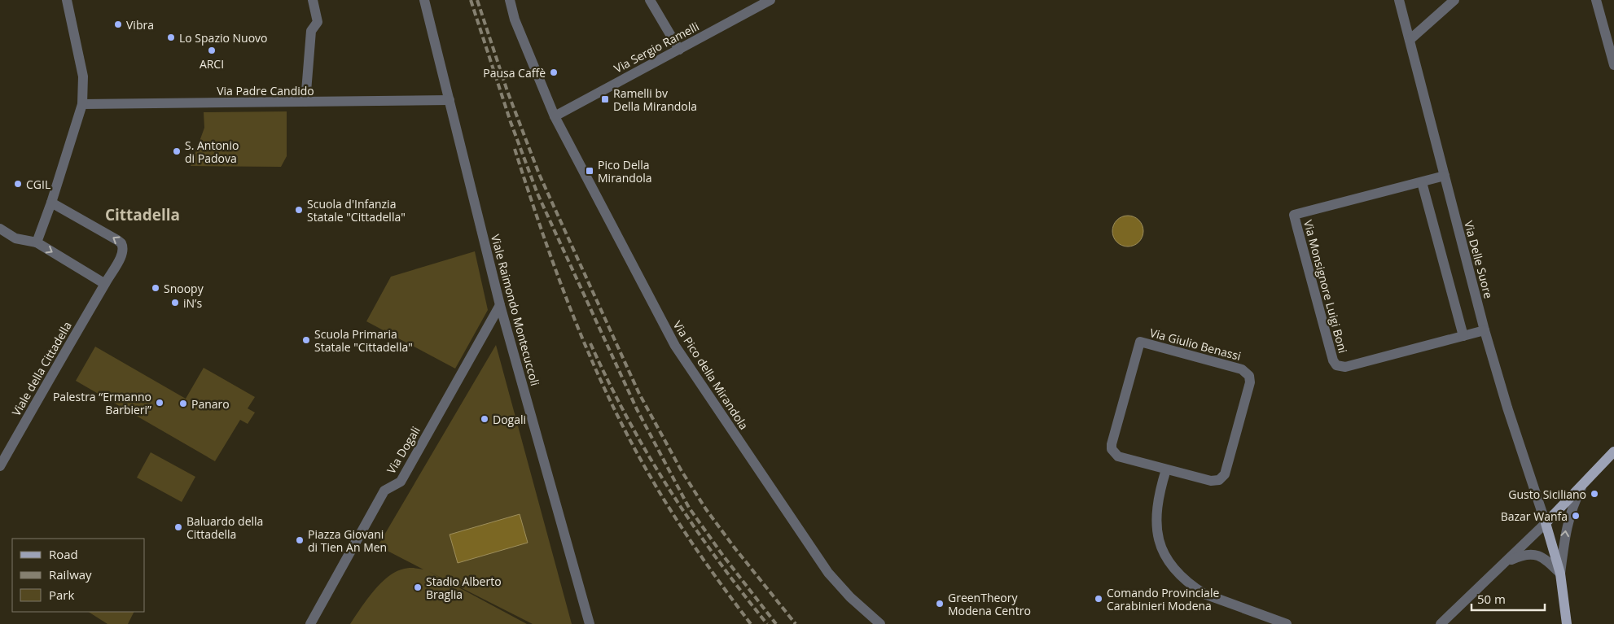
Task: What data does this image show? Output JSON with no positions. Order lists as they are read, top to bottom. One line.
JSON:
{"streets":{"street":["Via Sergio Ramelli","Via Padre Candido","Via Delle Suore","Via Monsignore Luigi Boni","Viale Raimondo Montecuccoli","Via Giulio Benassi","Viale della Cittadella","Via Pico della Mirandola","Via Dogali"]},"crossings":[["Via Sergio Ramelli","Via Pico della Mirandola"],["Via Padre Candido","Viale Raimondo Montecuccoli"],["Via Delle Suore","Via Monsignore Luigi Boni"],["Viale Raimondo Montecuccoli","Via Dogali"]],"districts":["Cittadella"],"places":{"other":["Vibra","Lo Spazio Nuovo","ARCI","Pausa Caffè","S. Antonio di Padova","CGIL","Scuola d'Infanzia Statale \"Cittadella\"","Snoopy","iN’s","Scuola Primaria Statale \"Cittadella\"","Palestra “Ermanno Barbieri”","Panaro","Dogali","Gusto Siciliano","Bazar Wanfa","Baluardo della Cittadella","Piazza Giovani di Tien An Men","Stadio Alberto Braglia","Comando Provinciale Carabinieri Modena","GreenTheory Modena Centro"],"transit":["Ramelli bv Della Mirandola","Pico Della Mirandola"]},"legend":["Road","Railway","Park"],"scale_bar":"50 m"}
